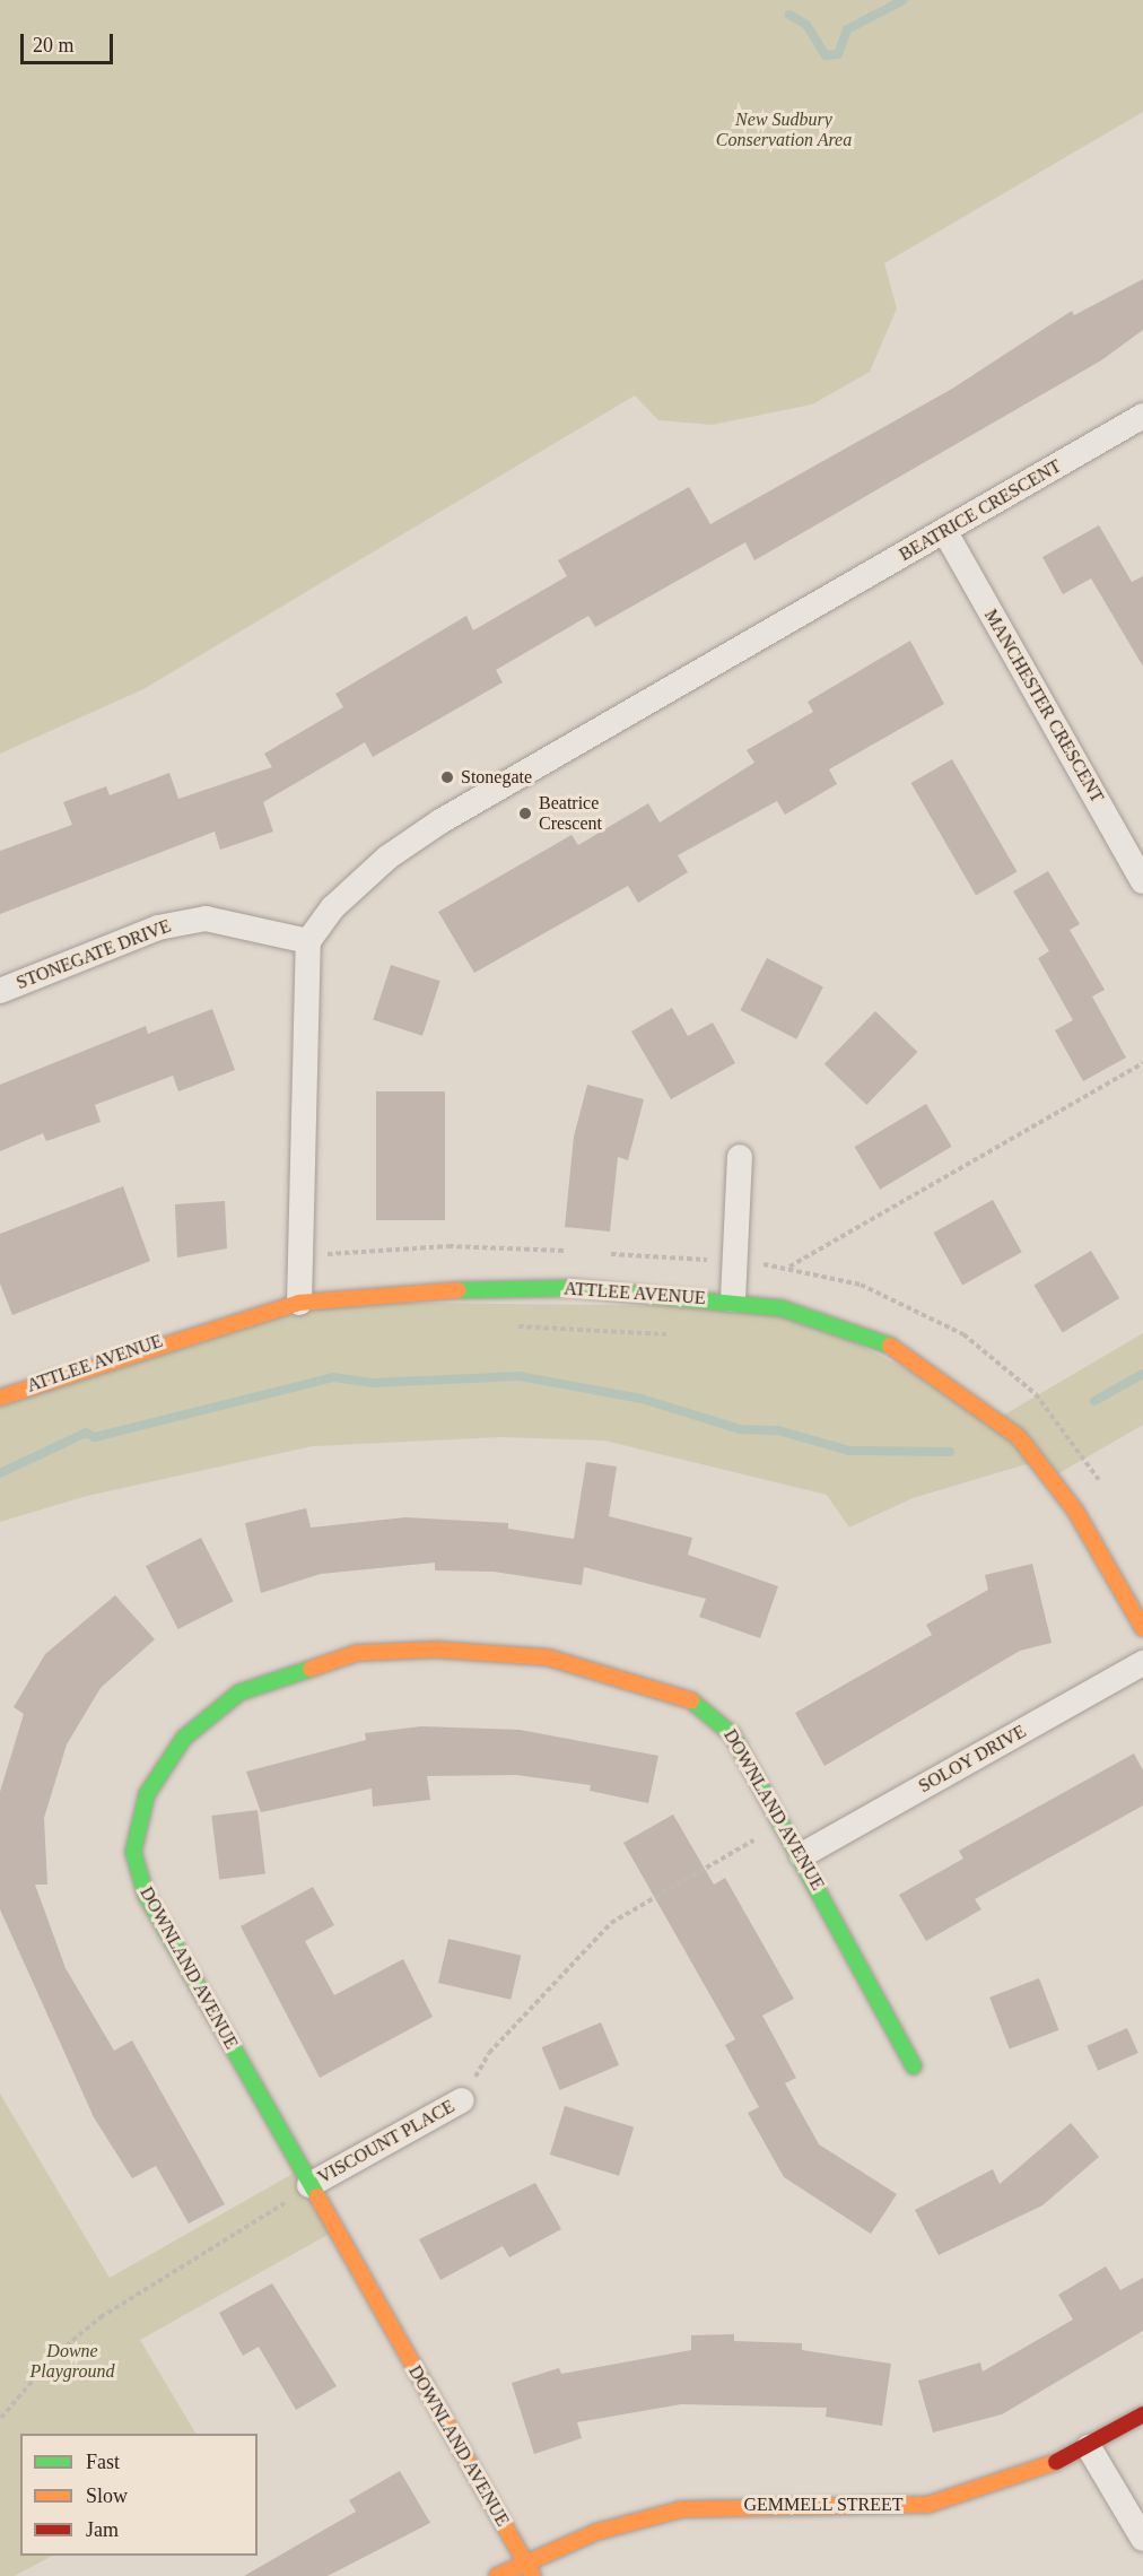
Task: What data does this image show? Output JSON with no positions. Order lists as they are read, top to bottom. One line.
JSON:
{"streets":{"street":["BEATRICE CRESCENT","MANCHESTER CRESCENT","STONEGATE DRIVE","ATTLEE AVENUE","SOLOY DRIVE","DOWNLAND AVENUE","VISCOUNT PLACE","GEMMELL STREET"]},"crossings":[["BEATRICE CRESCENT","MANCHESTER CRESCENT"],["BEATRICE CRESCENT","STONEGATE DRIVE"],["SOLOY DRIVE","DOWNLAND AVENUE"],["DOWNLAND AVENUE","VISCOUNT PLACE"],["DOWNLAND AVENUE","GEMMELL STREET"]],"parks":["New Sudbury Conservation Area","Downe Playground"],"places":["Stonegate","Beatrice Crescent"],"legend":["Fast","Slow","Jam"],"scale_bar":"20 m"}
